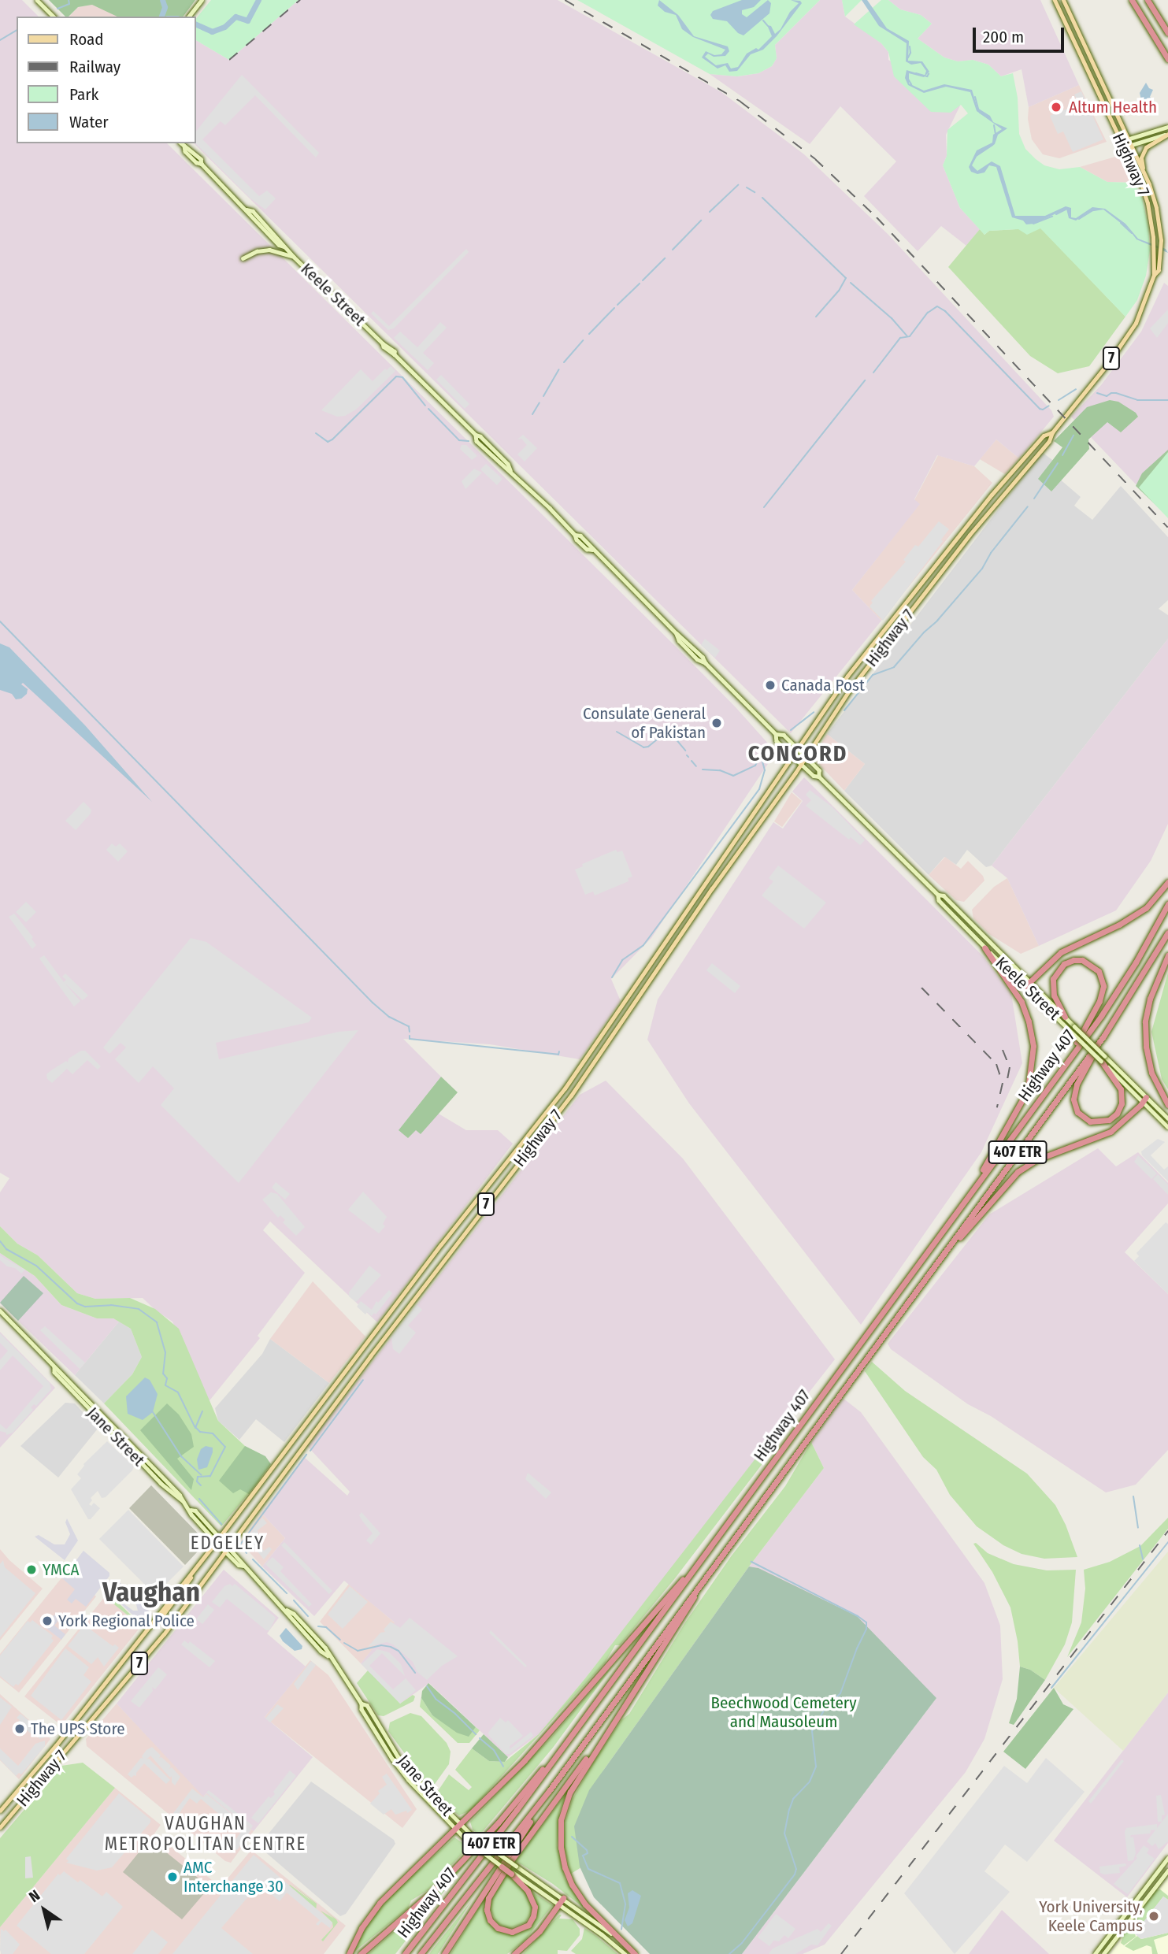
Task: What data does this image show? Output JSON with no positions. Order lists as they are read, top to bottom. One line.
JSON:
{"streets":{"highway":["Highway 407","407 ETR"],"main road":["Highway 7","Keele Street","7","Jane Street"]},"crossings":[["Highway 7","Keele Street"],["Highway 7","Jane Street"]],"districts":["CONCORD","EDGELEY","Vaughan","VAUGHAN METROPOLITAN CENTRE"],"parks":["Beechwood Cemetery and Mausoleum"],"places":["Altum Health","Canada Post","Consulate General of Pakistan","YMCA","York Regional Police","The UPS Store","AMC Interchange 30","York University, Keele Campus"],"legend":["Road","Railway","Park","Water"],"scale_bar":"200 m","north":"top left"}
